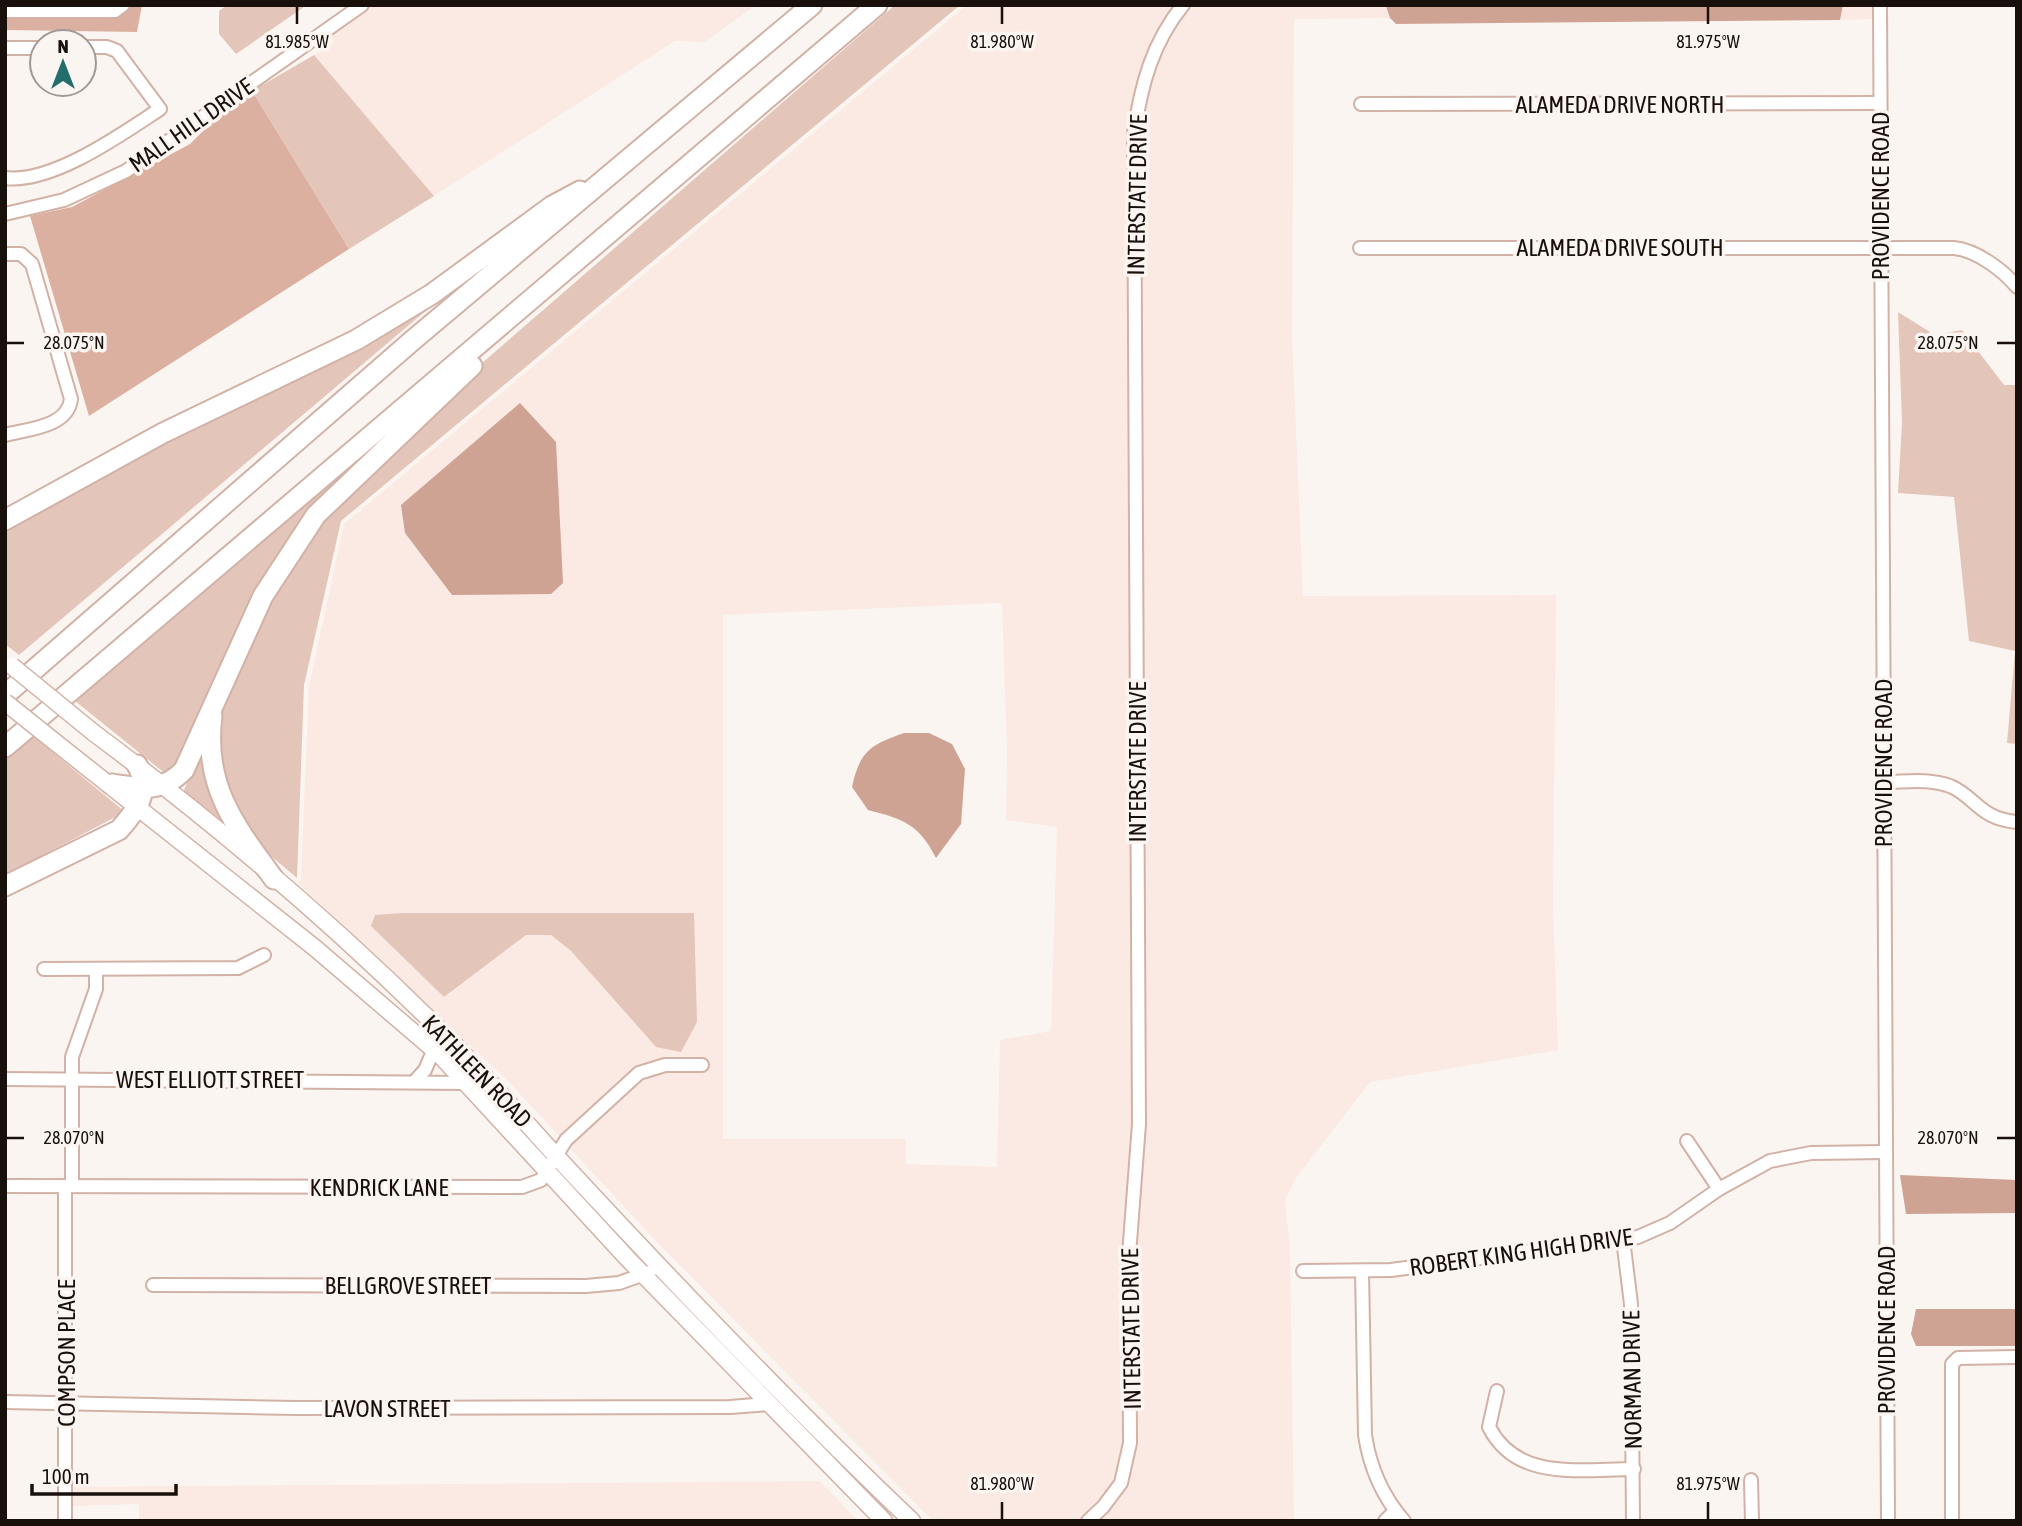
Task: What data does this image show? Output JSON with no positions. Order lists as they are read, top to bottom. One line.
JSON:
{"streets":{"main road":["KATHLEEN ROAD"],"street":["ALAMEDA DRIVE NORTH","MALL HILL DRIVE","INTERSTATE DRIVE","PROVIDENCE ROAD","ALAMEDA DRIVE SOUTH","WEST ELLIOTT STREET","KENDRICK LANE","ROBERT KING HIGH DRIVE","BELLGROVE STREET","COMPSON PLACE","NORMAN DRIVE","LAVON STREET"]},"crossings":[["ALAMEDA DRIVE NORTH","PROVIDENCE ROAD"],["PROVIDENCE ROAD","ALAMEDA DRIVE SOUTH"],["PROVIDENCE ROAD","ROBERT KING HIGH DRIVE"],["KATHLEEN ROAD","WEST ELLIOTT STREET"],["KATHLEEN ROAD","KENDRICK LANE"],["KATHLEEN ROAD","BELLGROVE STREET"],["KATHLEEN ROAD","LAVON STREET"],["WEST ELLIOTT STREET","COMPSON PLACE"],["KENDRICK LANE","COMPSON PLACE"],["ROBERT KING HIGH DRIVE","NORMAN DRIVE"],["COMPSON PLACE","LAVON STREET"]],"scale_bar":"100 m","north":"top","coordinates":["81.985°W","81.980°W","81.975°W","28.075°N","28.070°N"]}
